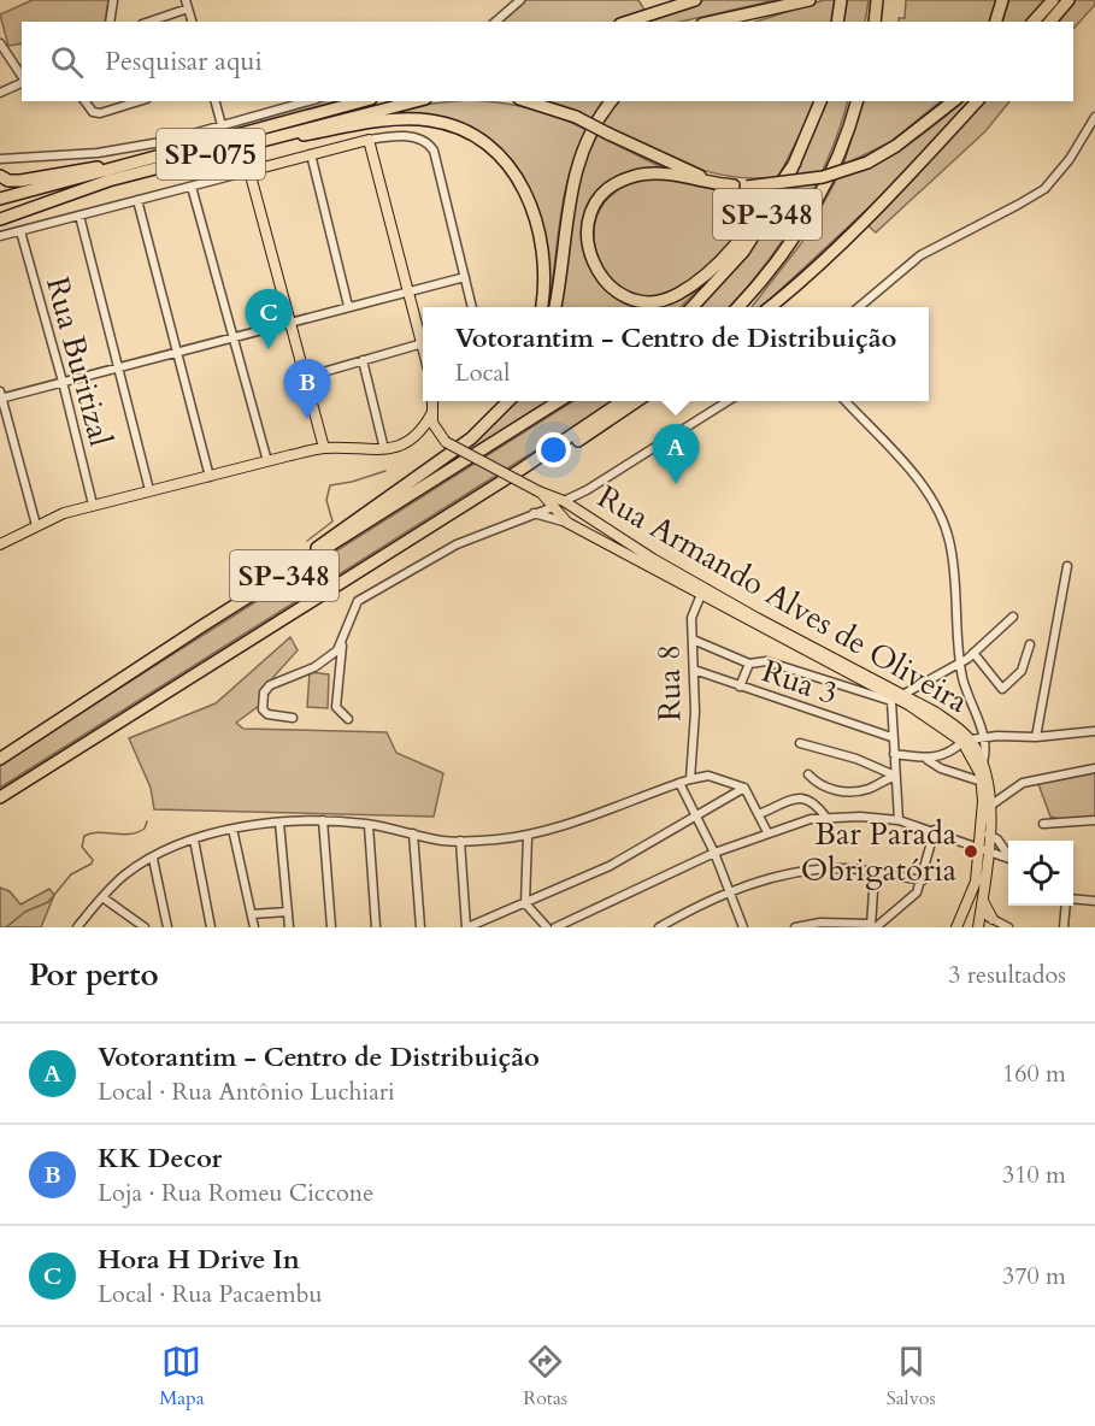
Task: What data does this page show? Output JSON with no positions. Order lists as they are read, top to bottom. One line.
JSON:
{"streets":{"highway":["SP-075","SP-348"],"main road":["Rua Armando Alves de Oliveira"],"street":["Rua Buritizal","Rua 3","Rua 8"]},"crossings":[["Rua Armando Alves de Oliveira","Rua 8"],["Rua 3","Rua 8"]],"places":["Bar Parada Obrigatória"],"page":{"search":"Pesquisar aqui","pins":["C","B","A"],"popup":["Votorantim - Centro de Distribuição","Local"],"heading":["Por perto","3 resultados"],"list":[{"mark":"A","name":"Votorantim - Centro de Distribuição","note":"Local · Rua Antônio Luchiari","value":"160 m"},{"mark":"B","name":"KK Decor","note":"Loja · Rua Romeu Ciccone","value":"310 m"},{"mark":"C","name":"Hora H Drive In","note":"Local · Rua Pacaembu","value":"370 m"}],"nav":["Mapa","Rotas","Salvos"]}}
